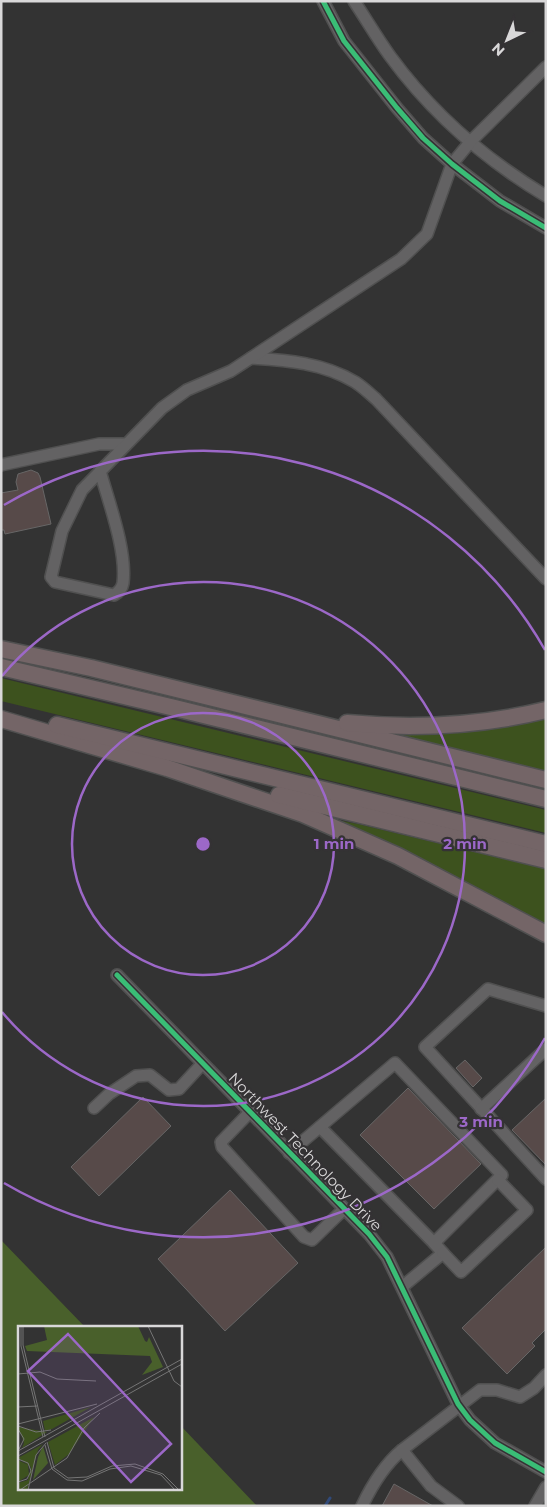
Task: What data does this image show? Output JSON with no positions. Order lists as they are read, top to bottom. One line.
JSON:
{"streets":{"street":["Northwest Technology Drive"]},"north":"bottom left","rings":["1 min","2 min","3 min"]}
